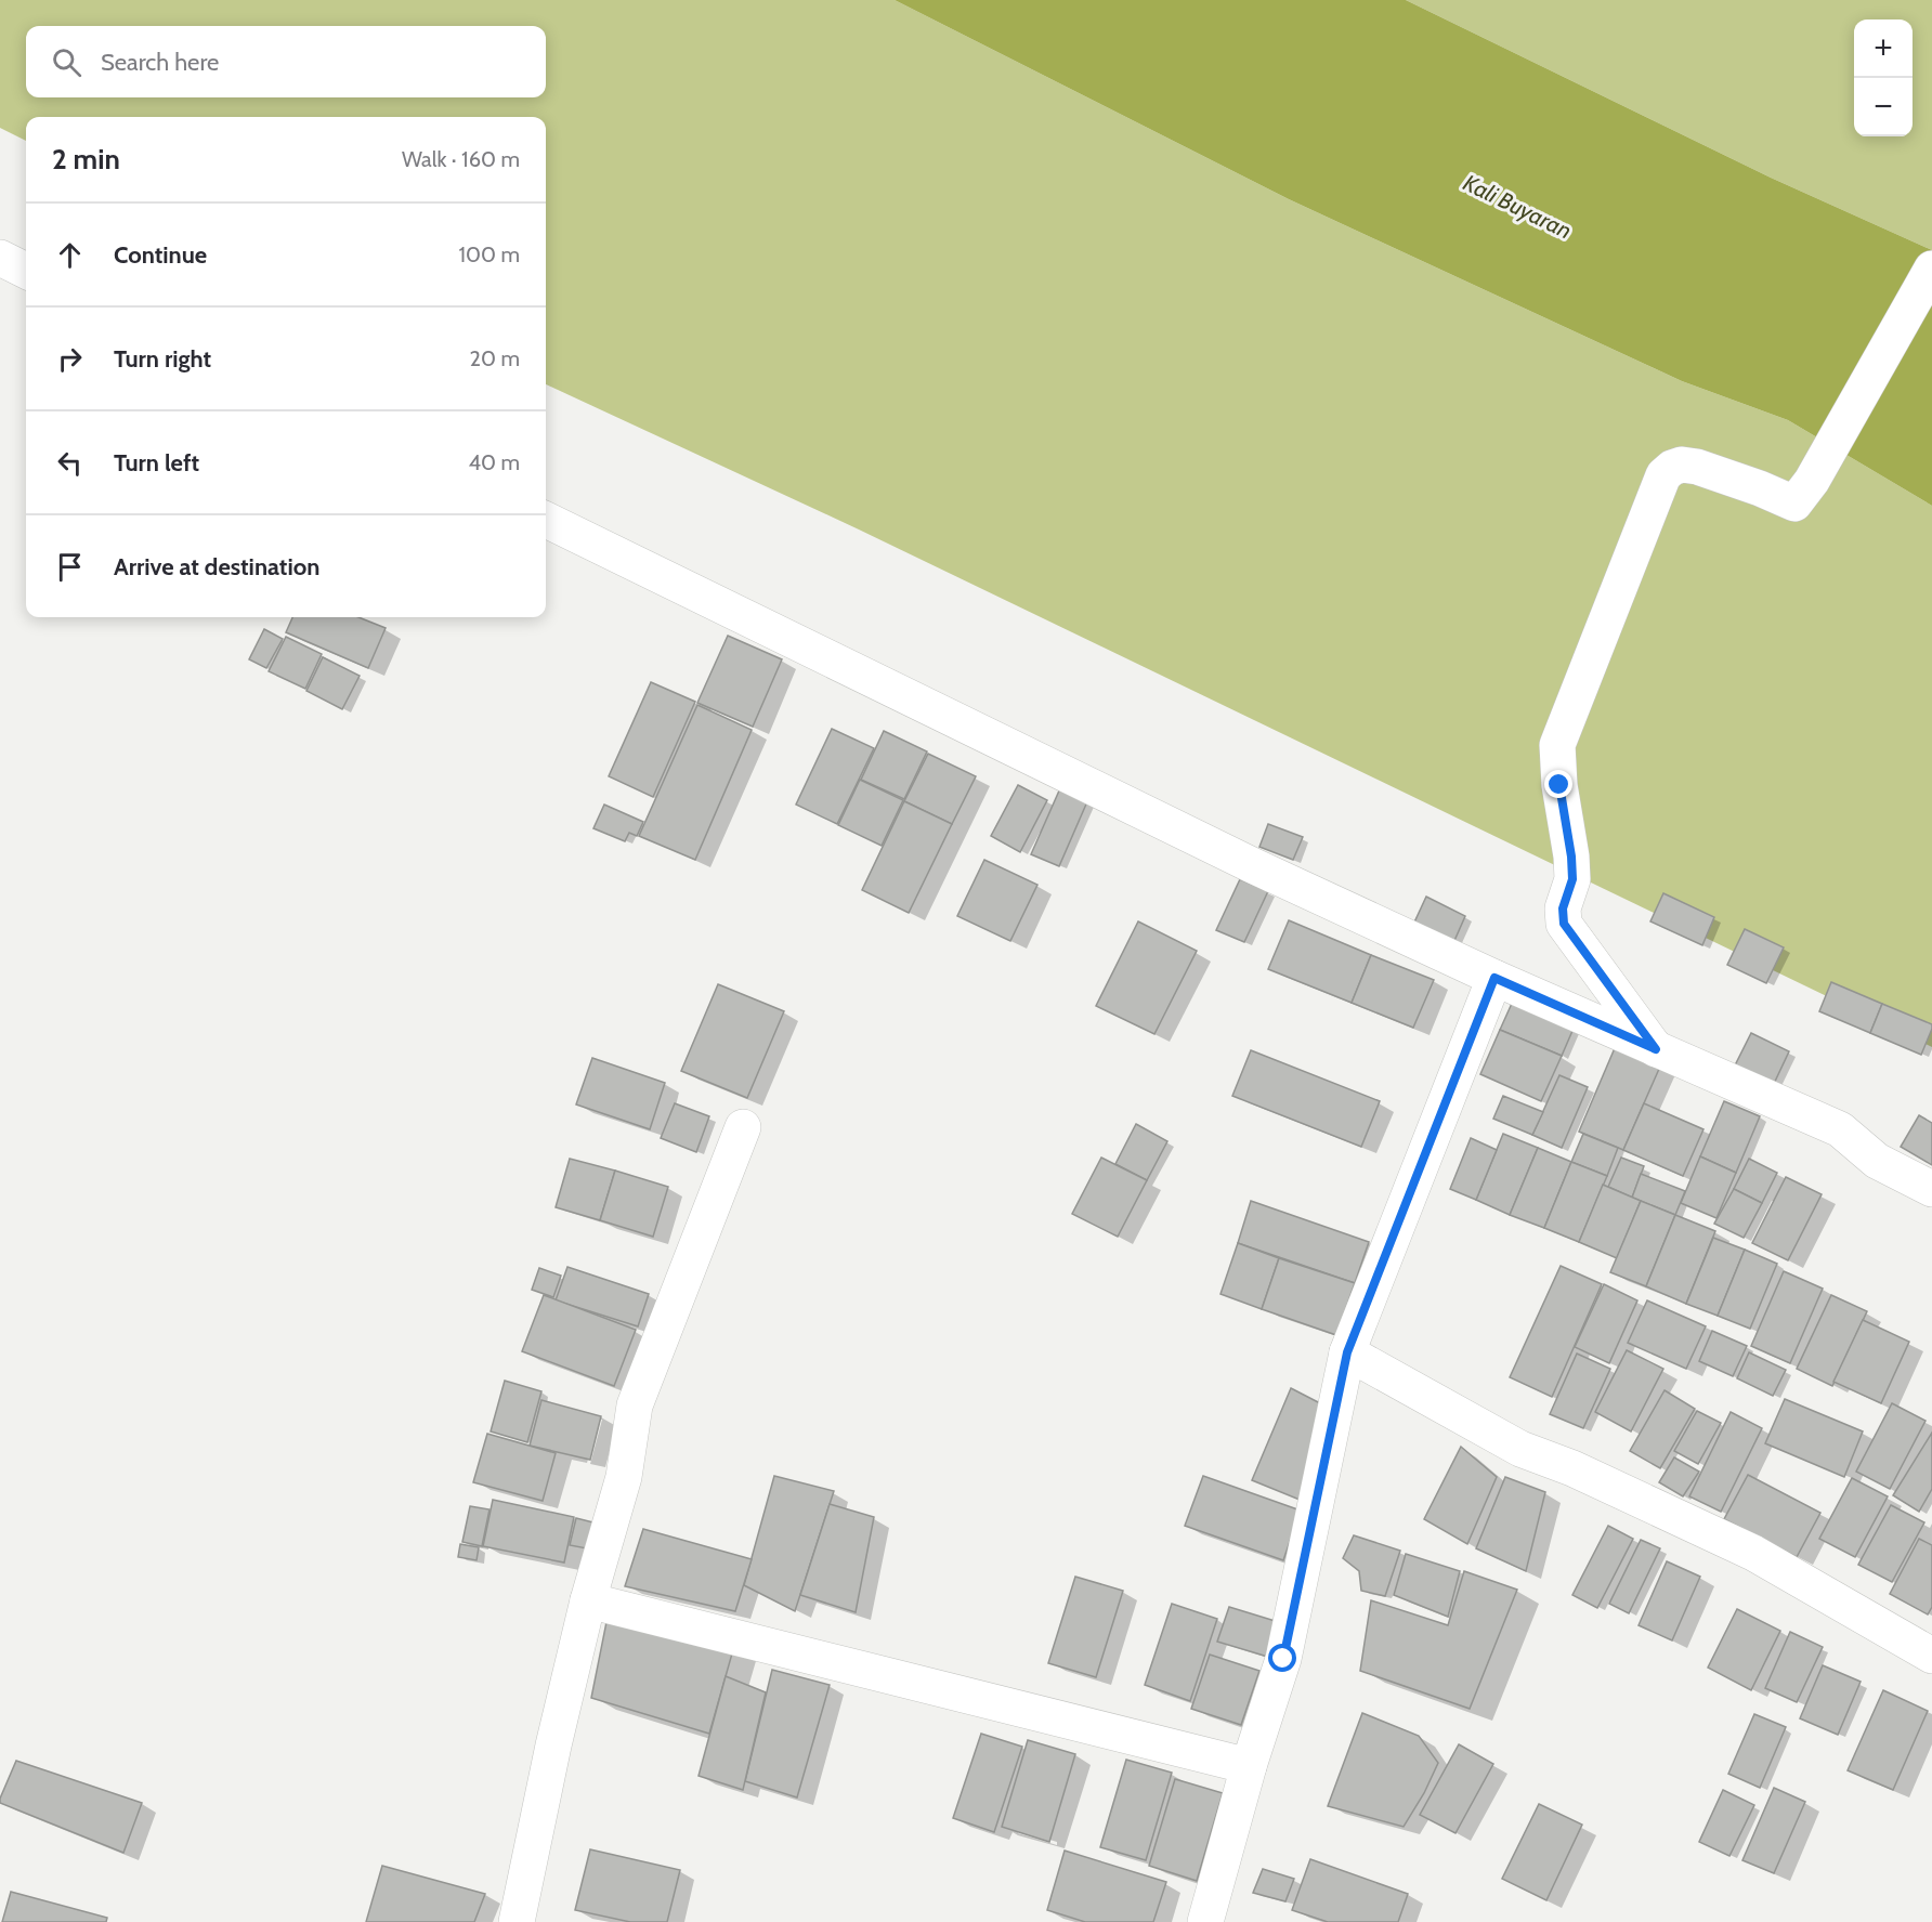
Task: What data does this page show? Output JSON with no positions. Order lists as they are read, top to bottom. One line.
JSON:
{"water":["Kali Buyaran"],"page":{"map_buttons":["+","−"],"search":"Search here","heading":["2 min","Walk · 160 m"],"list":[["Continue","100 m"],["Turn right","20 m"],["Turn left","40 m"],"Arrive at destination"]}}
